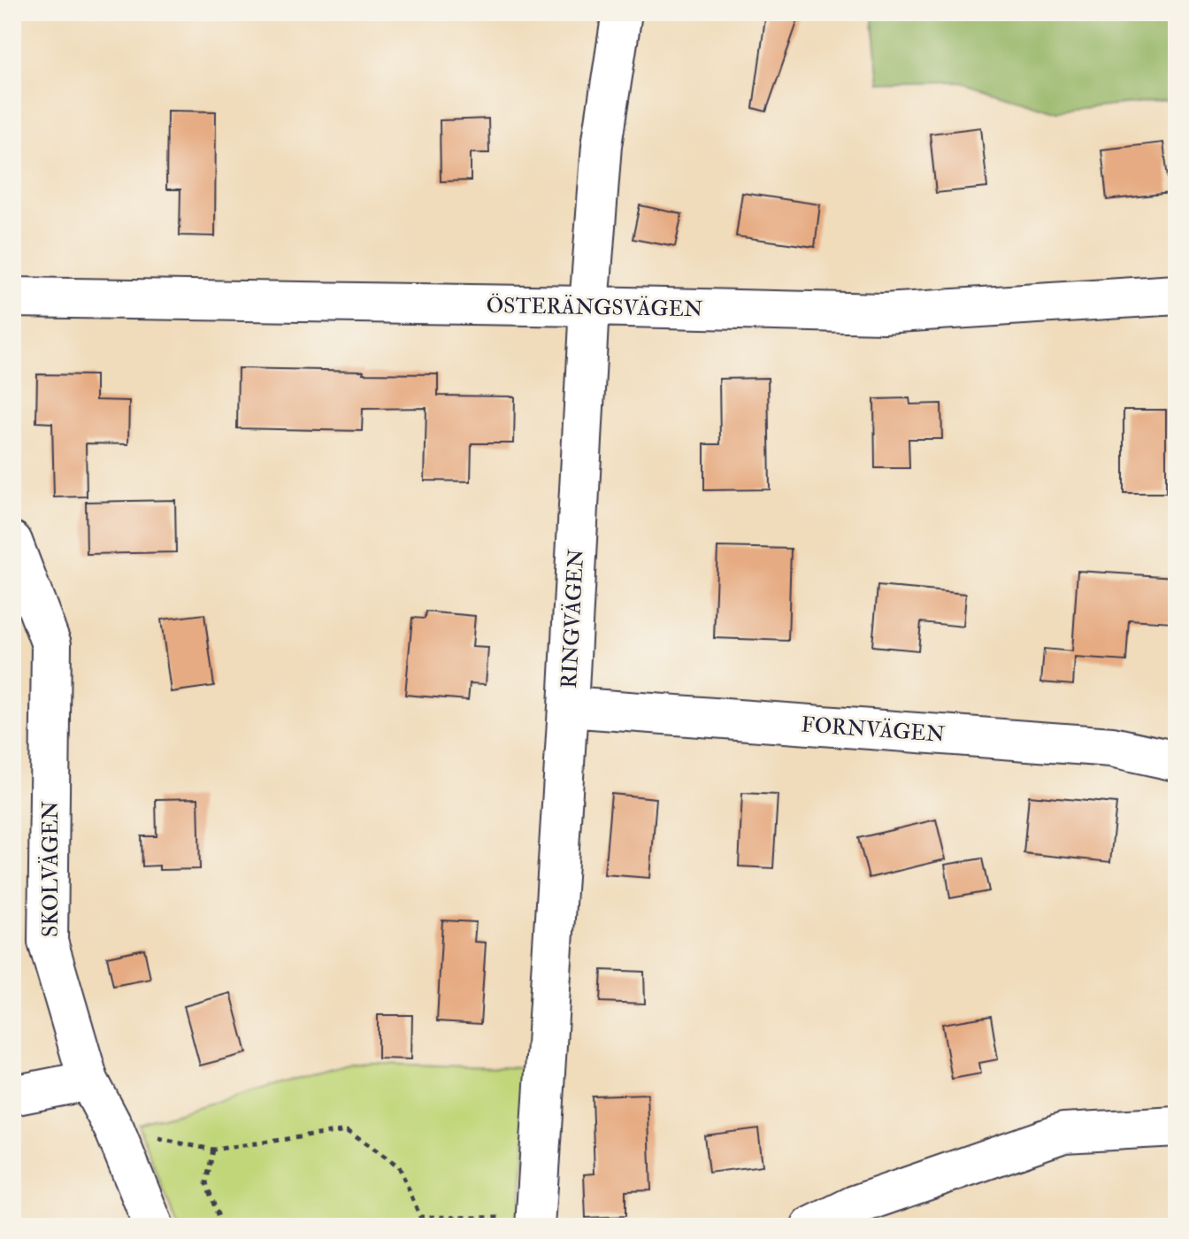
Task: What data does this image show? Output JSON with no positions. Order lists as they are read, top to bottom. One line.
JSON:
{"streets":{"street":["ÖSTERÄNGSVÄGEN","RINGVÄGEN","FORNVÄGEN","SKOLVÄGEN"]},"crossings":[["ÖSTERÄNGSVÄGEN","RINGVÄGEN"],["RINGVÄGEN","FORNVÄGEN"]]}
